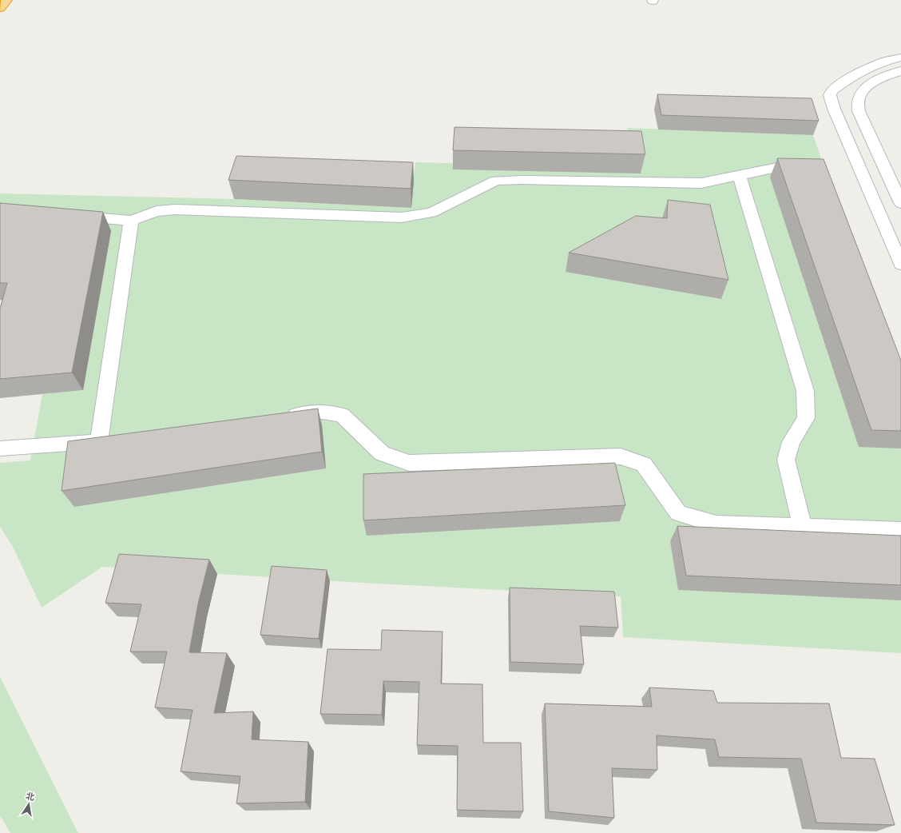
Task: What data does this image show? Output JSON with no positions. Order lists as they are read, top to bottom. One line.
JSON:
{"north":"top"}
